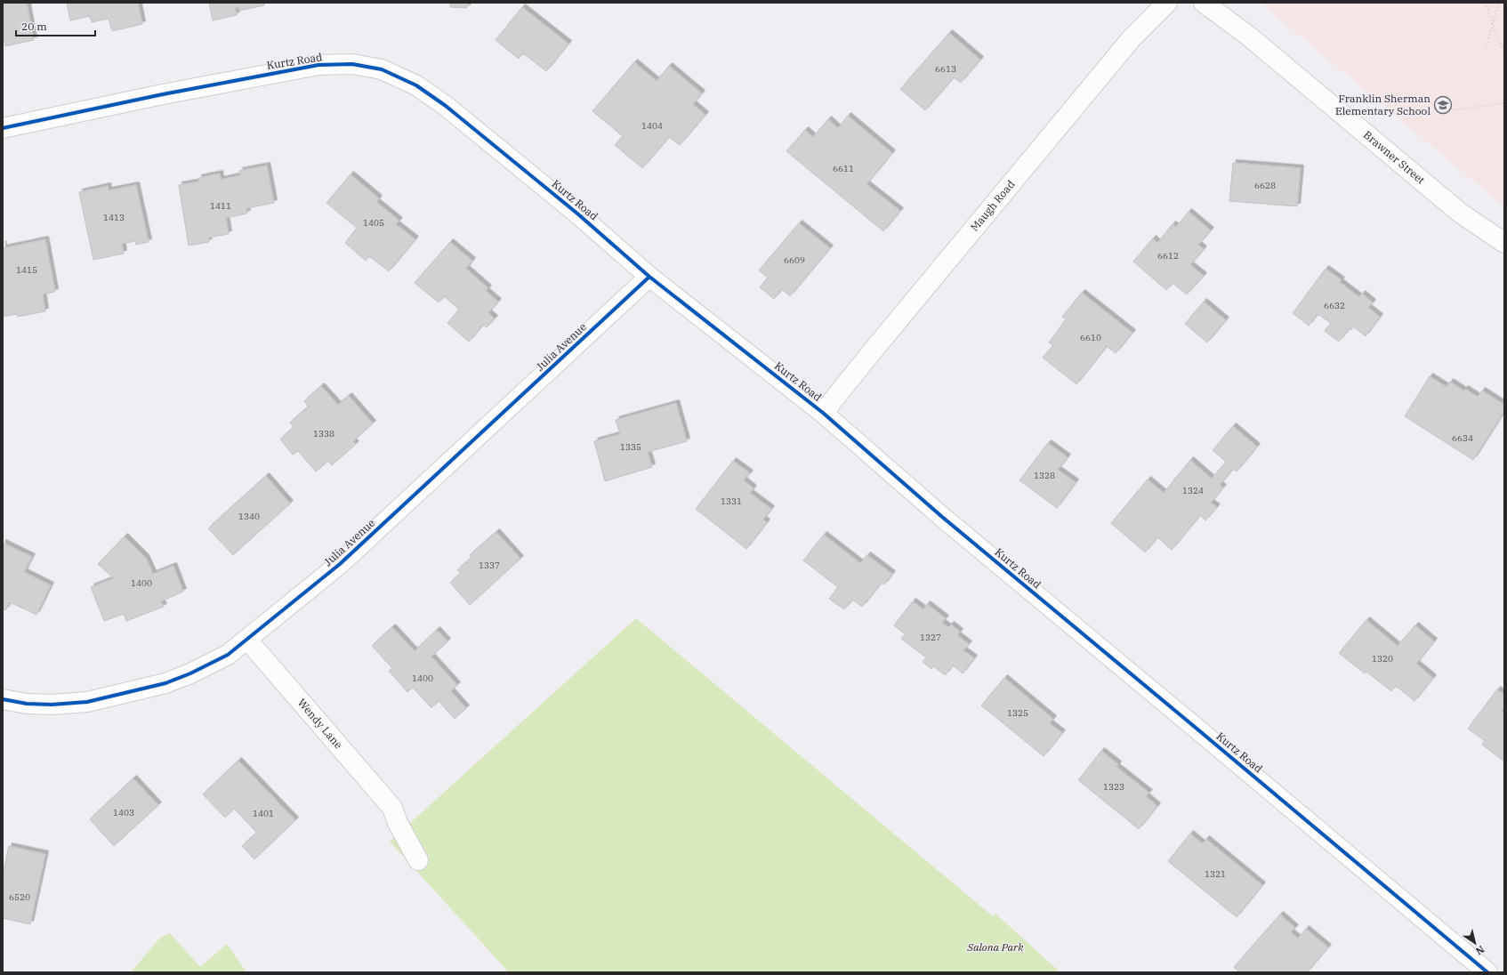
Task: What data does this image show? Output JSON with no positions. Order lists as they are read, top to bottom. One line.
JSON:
{"streets":{"street":["Kurtz Road","Brawner Street","Maugh Road","Julia Avenue","Wendy Lane"]},"crossings":[["Kurtz Road","Maugh Road"],["Kurtz Road","Julia Avenue"],["Julia Avenue","Wendy Lane"]],"parks":["Salona Park"],"places":{"school or university":["Franklin Sherman Elementary School"]},"house_numbers":["6613","1404","6611","6628","1411","1413","1405","6612","6609","1415","6632","6610","1338","6634","1335","1328","1324","1331","1340","1337","1400","1327","1320","1400","1325","1323","1403","1401","1321","6520"],"scale_bar":"20 m","north":"bottom right"}
